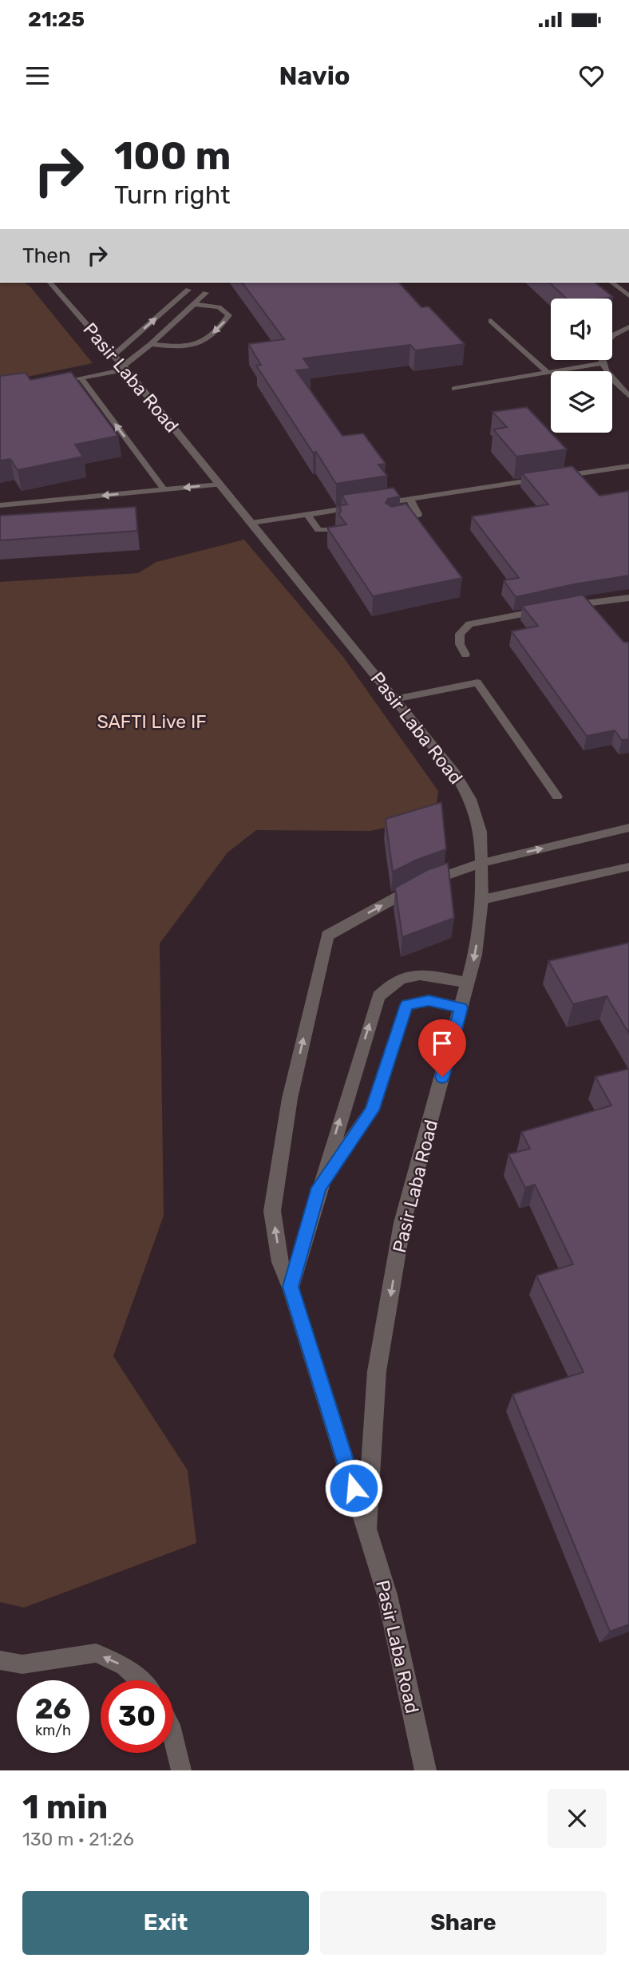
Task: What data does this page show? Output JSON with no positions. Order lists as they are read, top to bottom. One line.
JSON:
{"streets":{"street":["Pasir Laba Road"]},"one_way":["Pasir Laba Road"],"parks":["SAFTI Live IF"],"page":{"status":"21:25","header":"Navio","turn":["100 m","Turn right"],"then":"Then","speed":"26 km/h","limit":"30","heading":["1 min","130 m · 21:26"],"buttons":["Exit","Share"]}}
